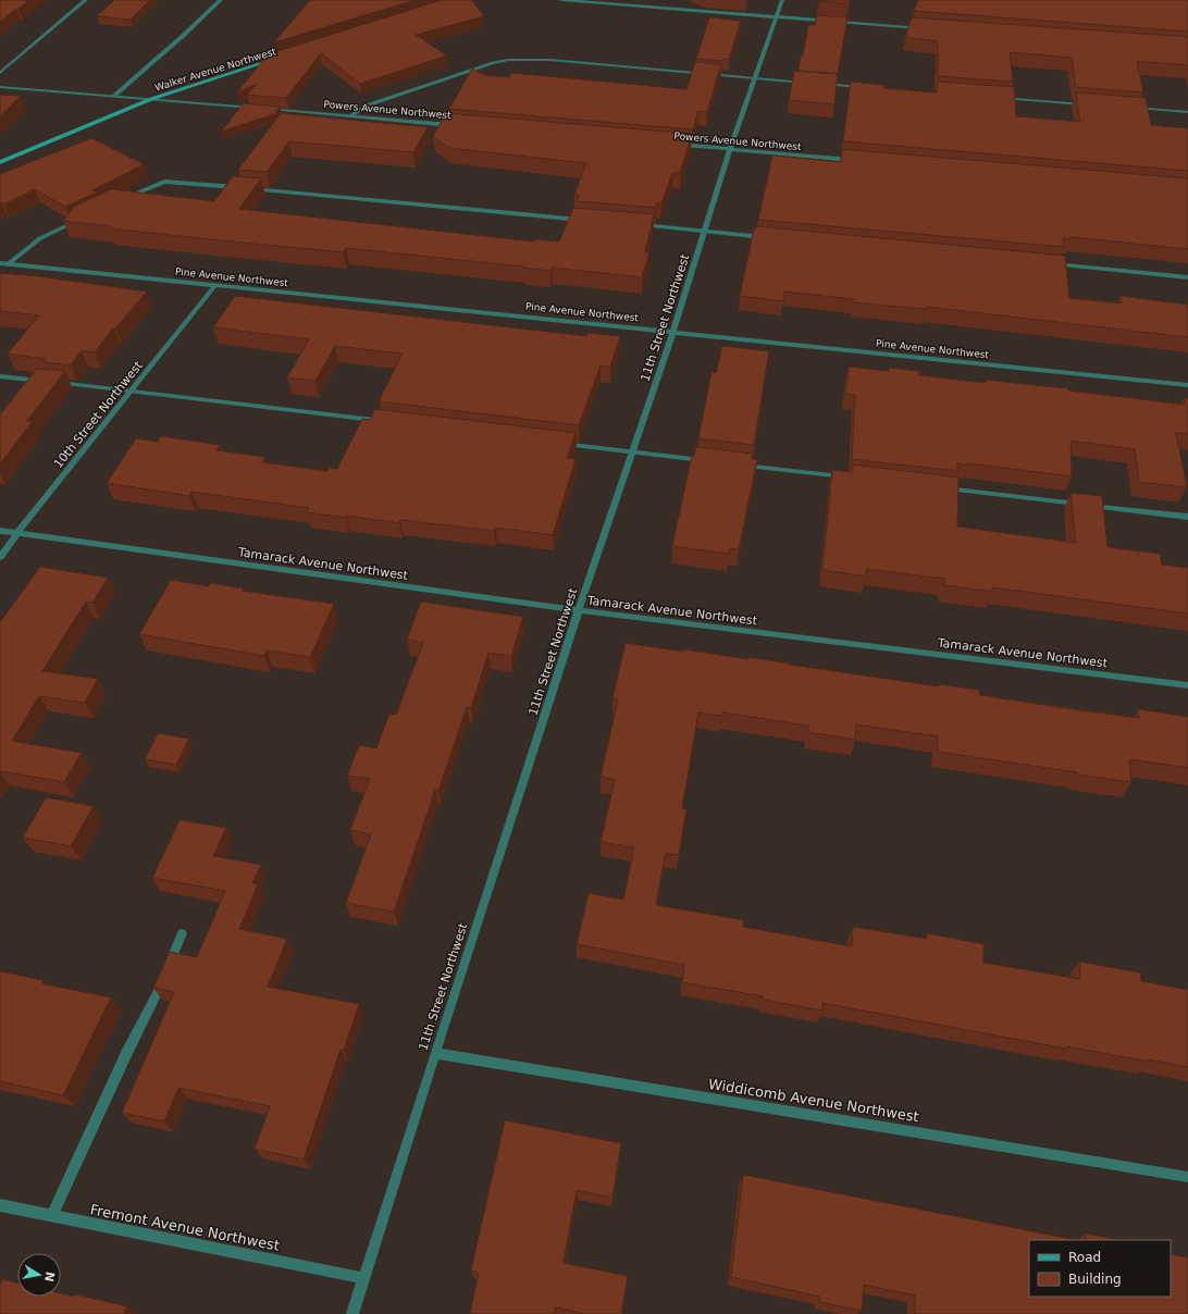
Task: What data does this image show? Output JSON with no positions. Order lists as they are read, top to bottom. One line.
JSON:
{"streets":{"main road":["Walker Avenue Northwest"],"street":["Powers Avenue Northwest","Pine Avenue Northwest","11th Street Northwest","10th Street Northwest","Tamarack Avenue Northwest","Widdicomb Avenue Northwest","Fremont Avenue Northwest"]},"crossings":[["Powers Avenue Northwest","11th Street Northwest"],["Pine Avenue Northwest","11th Street Northwest"],["Pine Avenue Northwest","10th Street Northwest"],["11th Street Northwest","Tamarack Avenue Northwest"],["11th Street Northwest","Widdicomb Avenue Northwest"],["11th Street Northwest","Fremont Avenue Northwest"],["10th Street Northwest","Tamarack Avenue Northwest"]],"legend":["Road","Building"],"north":"right"}
